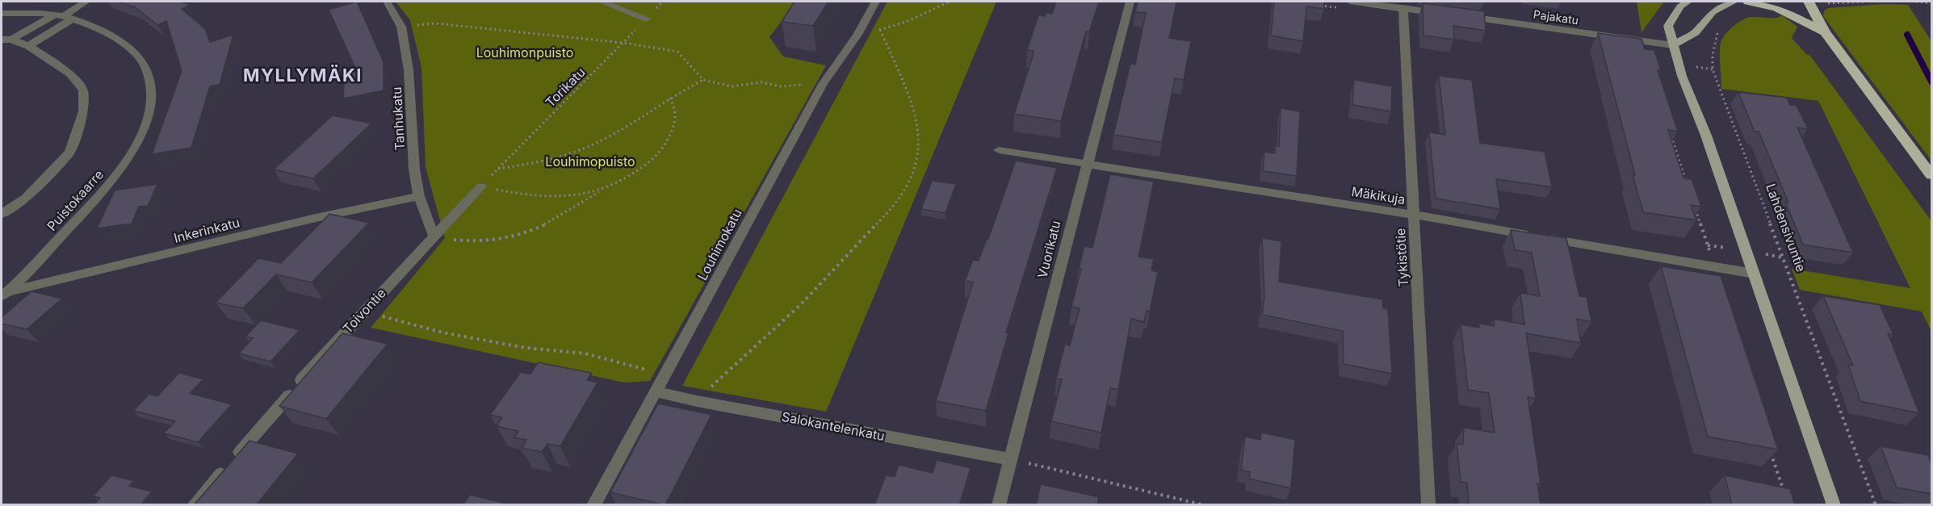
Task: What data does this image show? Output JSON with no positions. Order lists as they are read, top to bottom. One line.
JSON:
{"streets":{"street":["Pajakatu","Tanhukatu","Mäkikuja","Puistokaarre","Inkerinkatu","Louhimokatu","Vuorikatu","Tykistötie","Toivontie","Salokantelenkatu"],"path":["Torikatu","Lahdensivuntie"]},"crossings":[["Torikatu","Toivontie"],["Tanhukatu","Inkerinkatu"],["Tanhukatu","Toivontie"],["Mäkikuja","Vuorikatu"],["Mäkikuja","Tykistötie"],["Puistokaarre","Inkerinkatu"],["Louhimokatu","Salokantelenkatu"],["Vuorikatu","Salokantelenkatu"]],"districts":["MYLLYMÄKI"],"parks":["Louhimonpuisto","Louhimopuisto"]}
